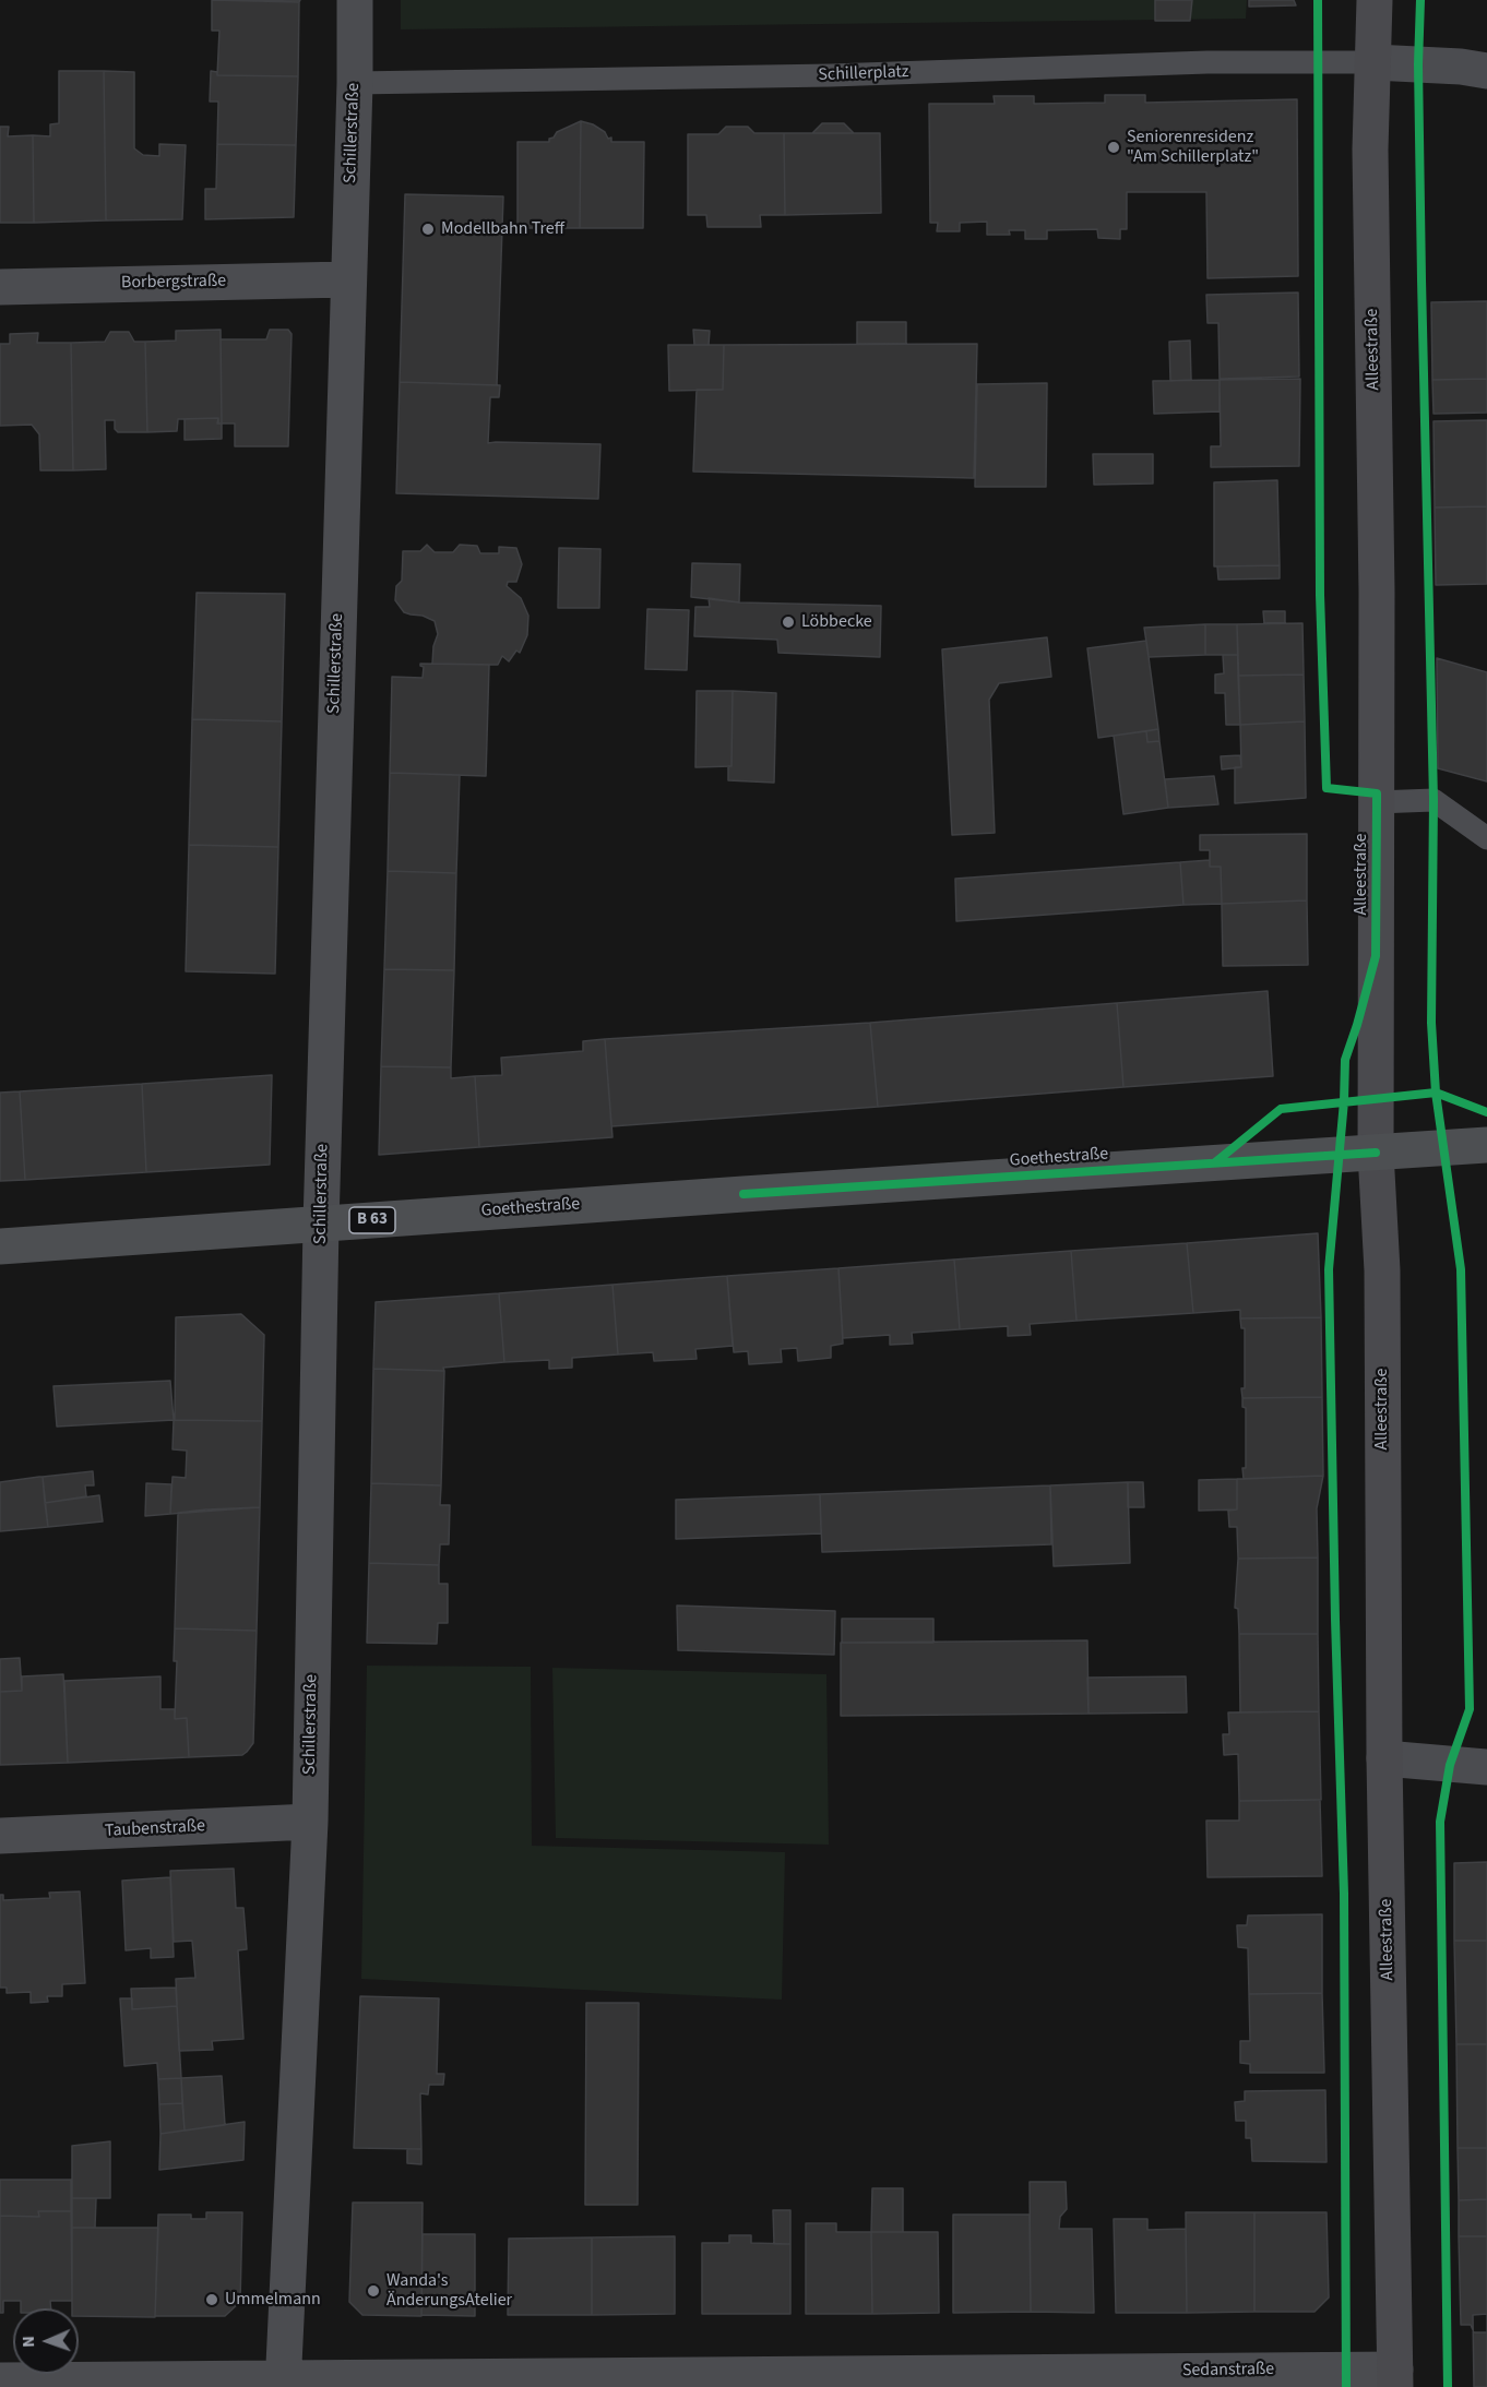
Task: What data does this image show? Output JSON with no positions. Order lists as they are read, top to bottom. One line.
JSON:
{"streets":{"main road":["Alleestraße","Goethestraße","B 63"],"street":["Schillerstraße","Borbergstraße","Taubenstraße","Sedanstraße"],"lane":["Schillerplatz"]},"crossings":[["Schillerplatz","Schillerstraße"],["Schillerplatz","Alleestraße"],["Schillerstraße","Borbergstraße"],["Schillerstraße","Goethestraße"],["Schillerstraße","Taubenstraße"],["Schillerstraße","Sedanstraße"],["Alleestraße","Goethestraße"],["Alleestraße","B 63"],["Alleestraße","Sedanstraße"],["Goethestraße","B 63"]],"places":["Seniorenresidenz \"Am Schillerplatz\"","Modellbahn Treff","Löbbecke","Wanda's ÄnderungsAtelier","Ummelmann"],"north":"left"}
